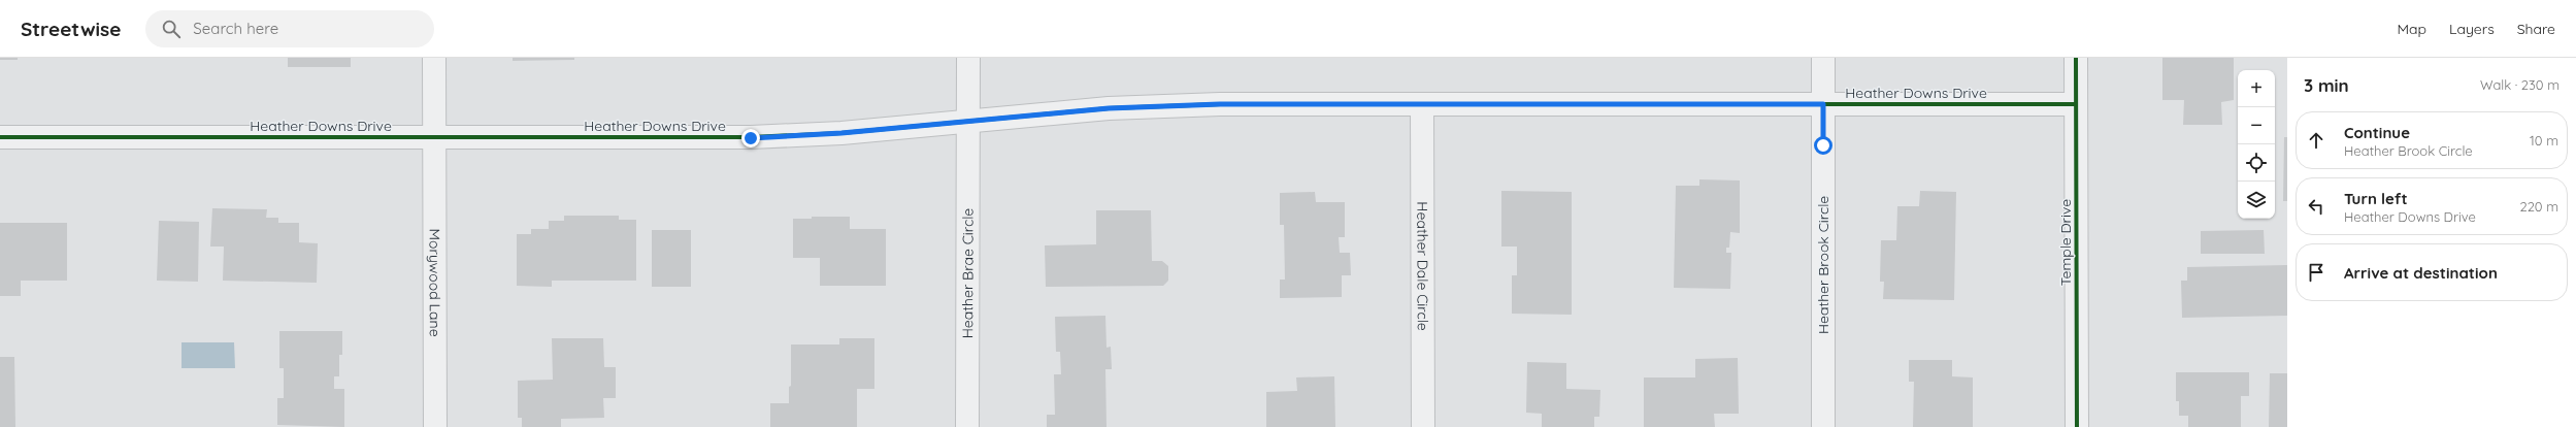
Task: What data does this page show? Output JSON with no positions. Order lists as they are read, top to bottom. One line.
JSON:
{"streets":{"street":["Heather Downs Drive","Temple Drive","Heather Brook Circle","Heather Dale Circle","Heather Brae Circle","Morywood Lane"]},"crossings":[["Heather Downs Drive","Temple Drive"],["Heather Downs Drive","Heather Brook Circle"],["Heather Downs Drive","Heather Dale Circle"],["Heather Downs Drive","Heather Brae Circle"],["Heather Downs Drive","Morywood Lane"]],"page":{"header":"Streetwise","search":"Search here","nav":["Map","Layers","Share"],"heading":["3 min","Walk · 230 m"],"map_buttons":["+","−"],"list":[["Continue","Heather Brook Circle","10 m"],["Turn left","Heather Downs Drive","220 m"],"Arrive at destination"]}}
